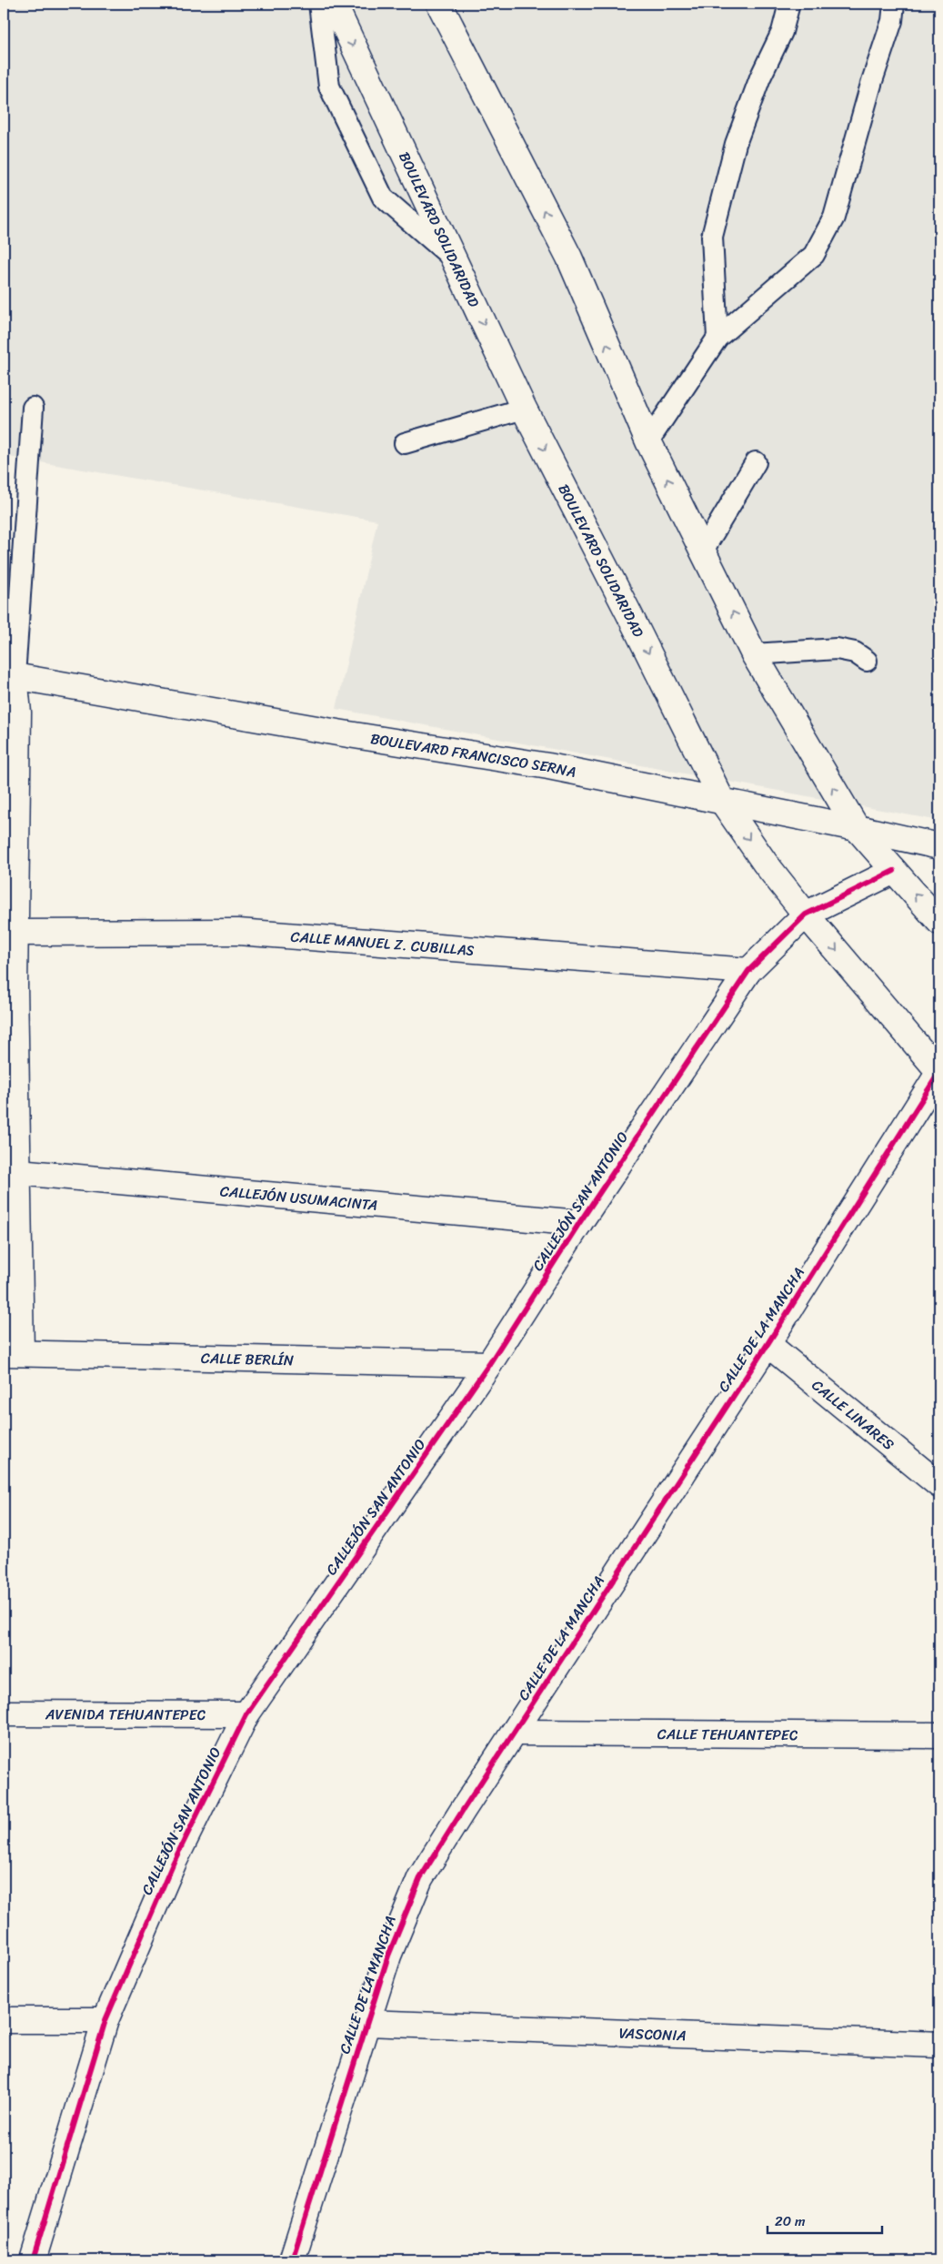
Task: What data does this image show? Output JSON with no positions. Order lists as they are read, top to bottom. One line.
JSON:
{"streets":{"street":["BOULEVARD SOLIDARIDAD","BOULEVARD FRANCISCO SERNA","CALLE MANUEL Z. CUBILLAS","CALLEJÓN USUMACINTA","CALLEJÓN SAN ANTONIO","CALLE DE LA MANCHA","CALLE BERLÍN","CALLE LINARES","AVENIDA TEHUANTEPEC","CALLE TEHUANTEPEC","VASCONIA"]},"crossings":[["BOULEVARD SOLIDARIDAD","BOULEVARD FRANCISCO SERNA"],["BOULEVARD SOLIDARIDAD","CALLEJÓN SAN ANTONIO"],["BOULEVARD SOLIDARIDAD","CALLE DE LA MANCHA"],["CALLE MANUEL Z. CUBILLAS","CALLEJÓN SAN ANTONIO"],["CALLEJÓN USUMACINTA","CALLEJÓN SAN ANTONIO"],["CALLEJÓN SAN ANTONIO","CALLE BERLÍN"],["CALLEJÓN SAN ANTONIO","AVENIDA TEHUANTEPEC"],["CALLE DE LA MANCHA","CALLE LINARES"],["CALLE DE LA MANCHA","CALLE TEHUANTEPEC"],["CALLE DE LA MANCHA","VASCONIA"]],"scale_bar":"20 m"}
